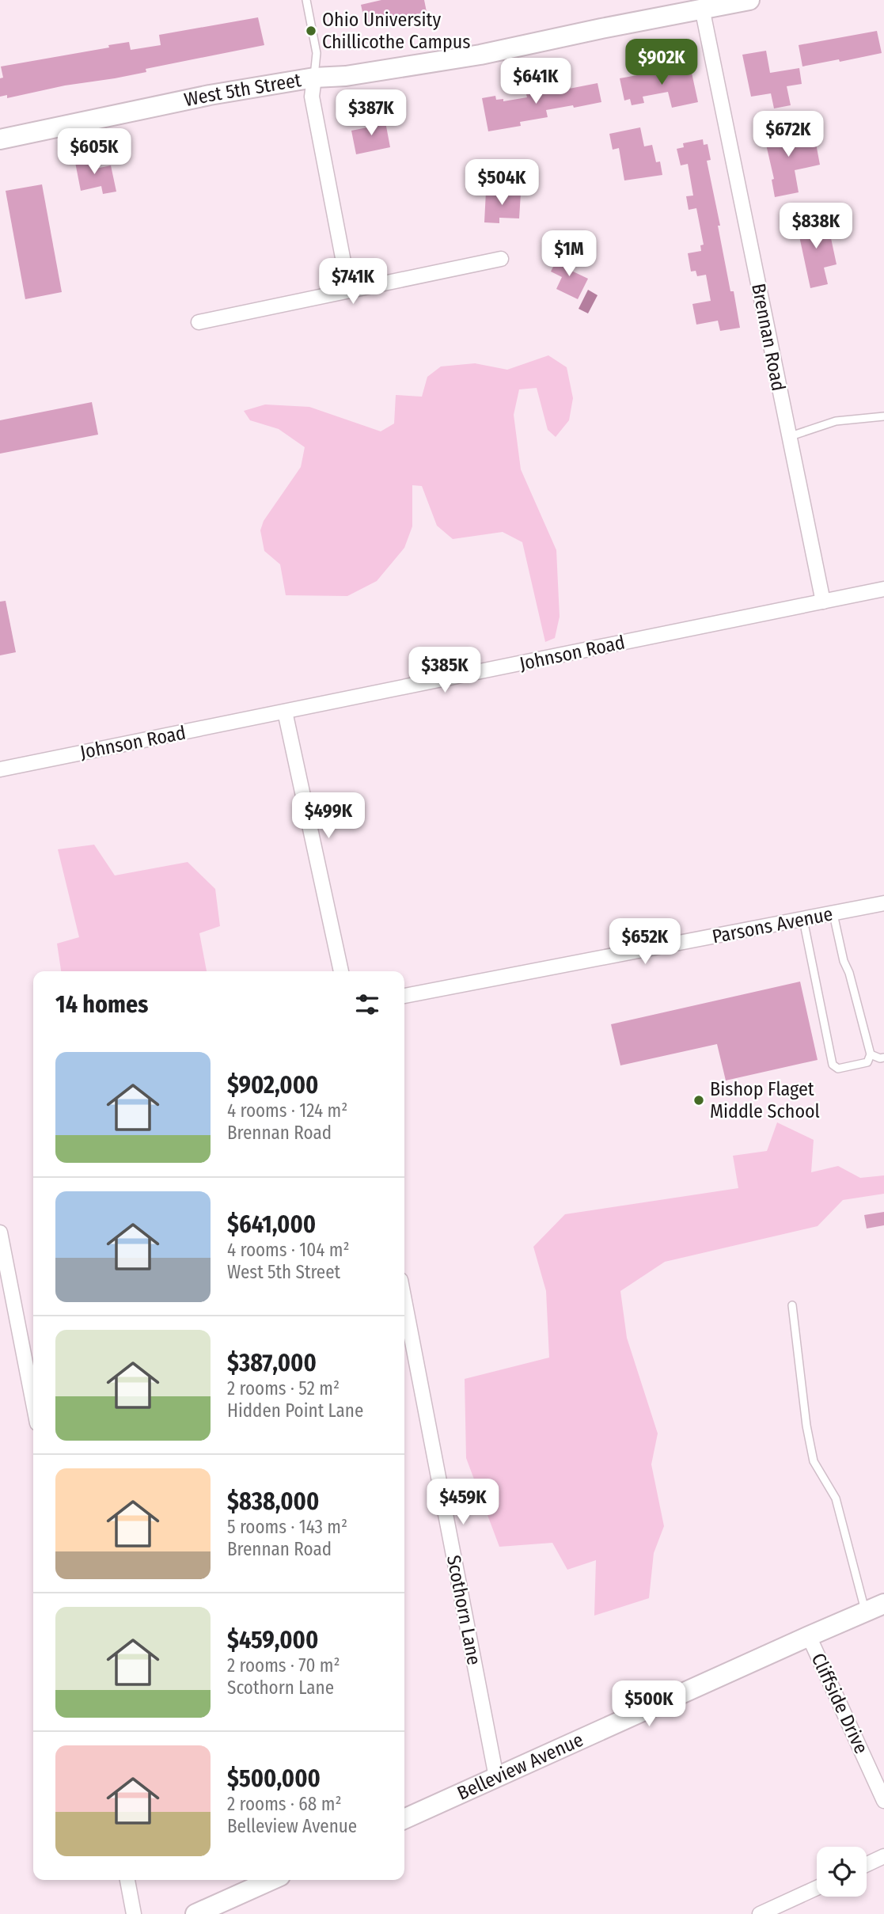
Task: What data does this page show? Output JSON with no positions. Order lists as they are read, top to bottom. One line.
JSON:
{"streets":{"street":["West 5th Street","Brennan Road","Johnson Road","Parsons Avenue","Scothorn Lane","Cliffside Drive","Belleview Avenue"]},"crossings":[["West 5th Street","Brennan Road"],["Brennan Road","Johnson Road"],["Scothorn Lane","Belleview Avenue"],["Cliffside Drive","Belleview Avenue"]],"places":["Ohio University Chillicothe Campus","Bishop Flaget Middle School"],"page":{"price":["$902K","$641K","$387K","$672K","$605K","$504K","$838K","$1M","$741K","$385K","$499K","$652K","$459K","$500K"],"heading":"14 homes","list":[{"name":"$902,000","note":"4 rooms · 124 m² · Brennan Road"},{"name":"$641,000","note":"4 rooms · 104 m² · West 5th Street"},{"name":"$387,000","note":"2 rooms · 52 m² · Hidden Point Lane"},{"name":"$838,000","note":"5 rooms · 143 m² · Brennan Road"},{"name":"$459,000","note":"2 rooms · 70 m² · Scothorn Lane"},{"name":"$500,000","note":"2 rooms · 68 m² · Belleview Avenue"}]}}
